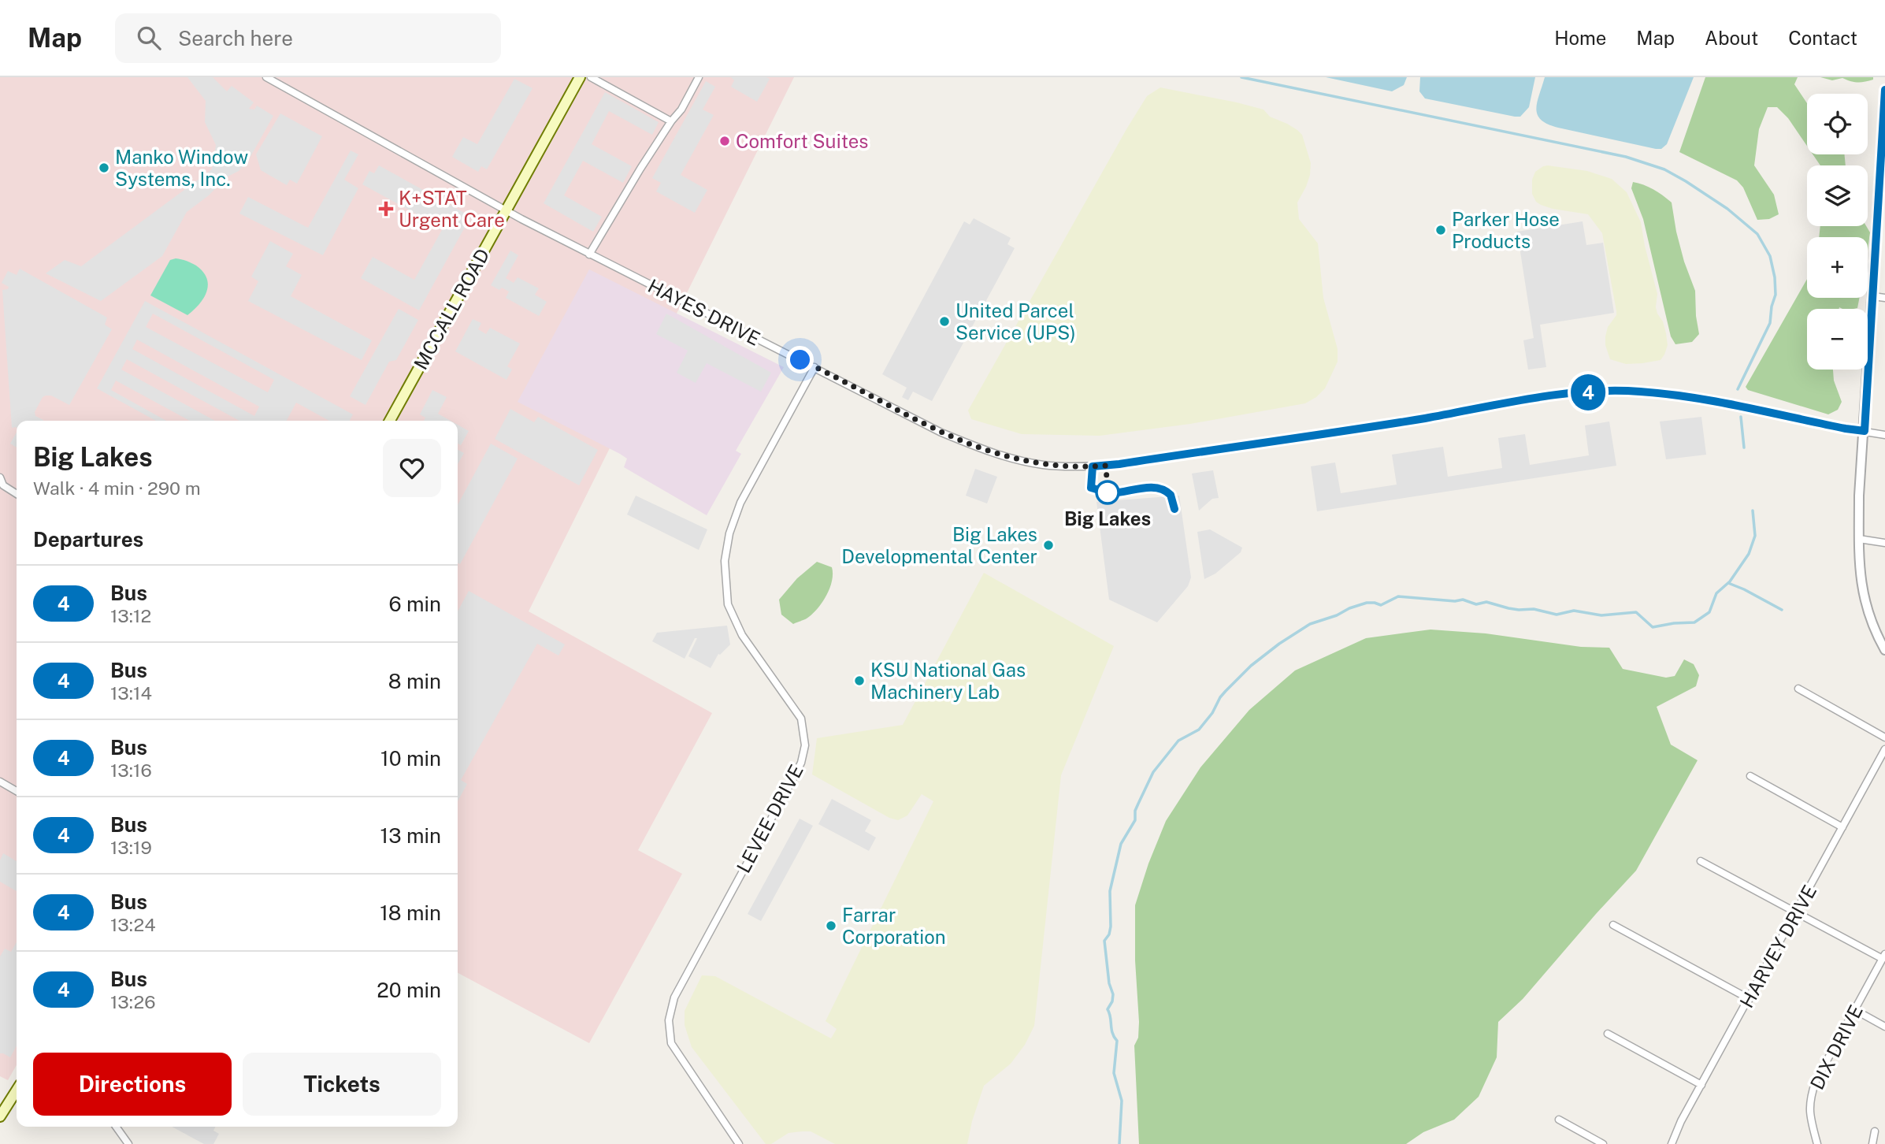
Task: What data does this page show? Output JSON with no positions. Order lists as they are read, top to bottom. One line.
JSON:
{"streets":{"main road":["MCCALL ROAD"],"street":["HAYES DRIVE","LEVEE DRIVE","HARVEY DRIVE","DIX DRIVE"]},"crossings":[["MCCALL ROAD","HAYES DRIVE"],["HAYES DRIVE","LEVEE DRIVE"]],"places":{"other":["Comfort Suites","Manko Window Systems, Inc.","Parker Hose Products","United Parcel Service (UPS)","Big Lakes","Big Lakes Developmental Center","KSU National Gas Machinery Lab","Farrar Corporation"],"health":["K+STAT Urgent Care"]},"lines":["bus line 4"],"page":{"header":"Map","search":"Search here","nav":["Home","Map","About","Contact"],"on_map":"4","map_buttons":["+","−"],"heading":[["Big Lakes","Walk · 4 min · 290 m"],"Departures"],"list":[{"mark":"4","name":"Bus","note":"13:12","value":"6 min"},{"mark":"4","name":"Bus","note":"13:14","value":"8 min"},{"mark":"4","name":"Bus","note":"13:16","value":"10 min"},{"mark":"4","name":"Bus","note":"13:19","value":"13 min"},{"mark":"4","name":"Bus","note":"13:24","value":"18 min"},{"mark":"4","name":"Bus","note":"13:26","value":"20 min"}],"buttons":["Directions","Tickets"]}}
